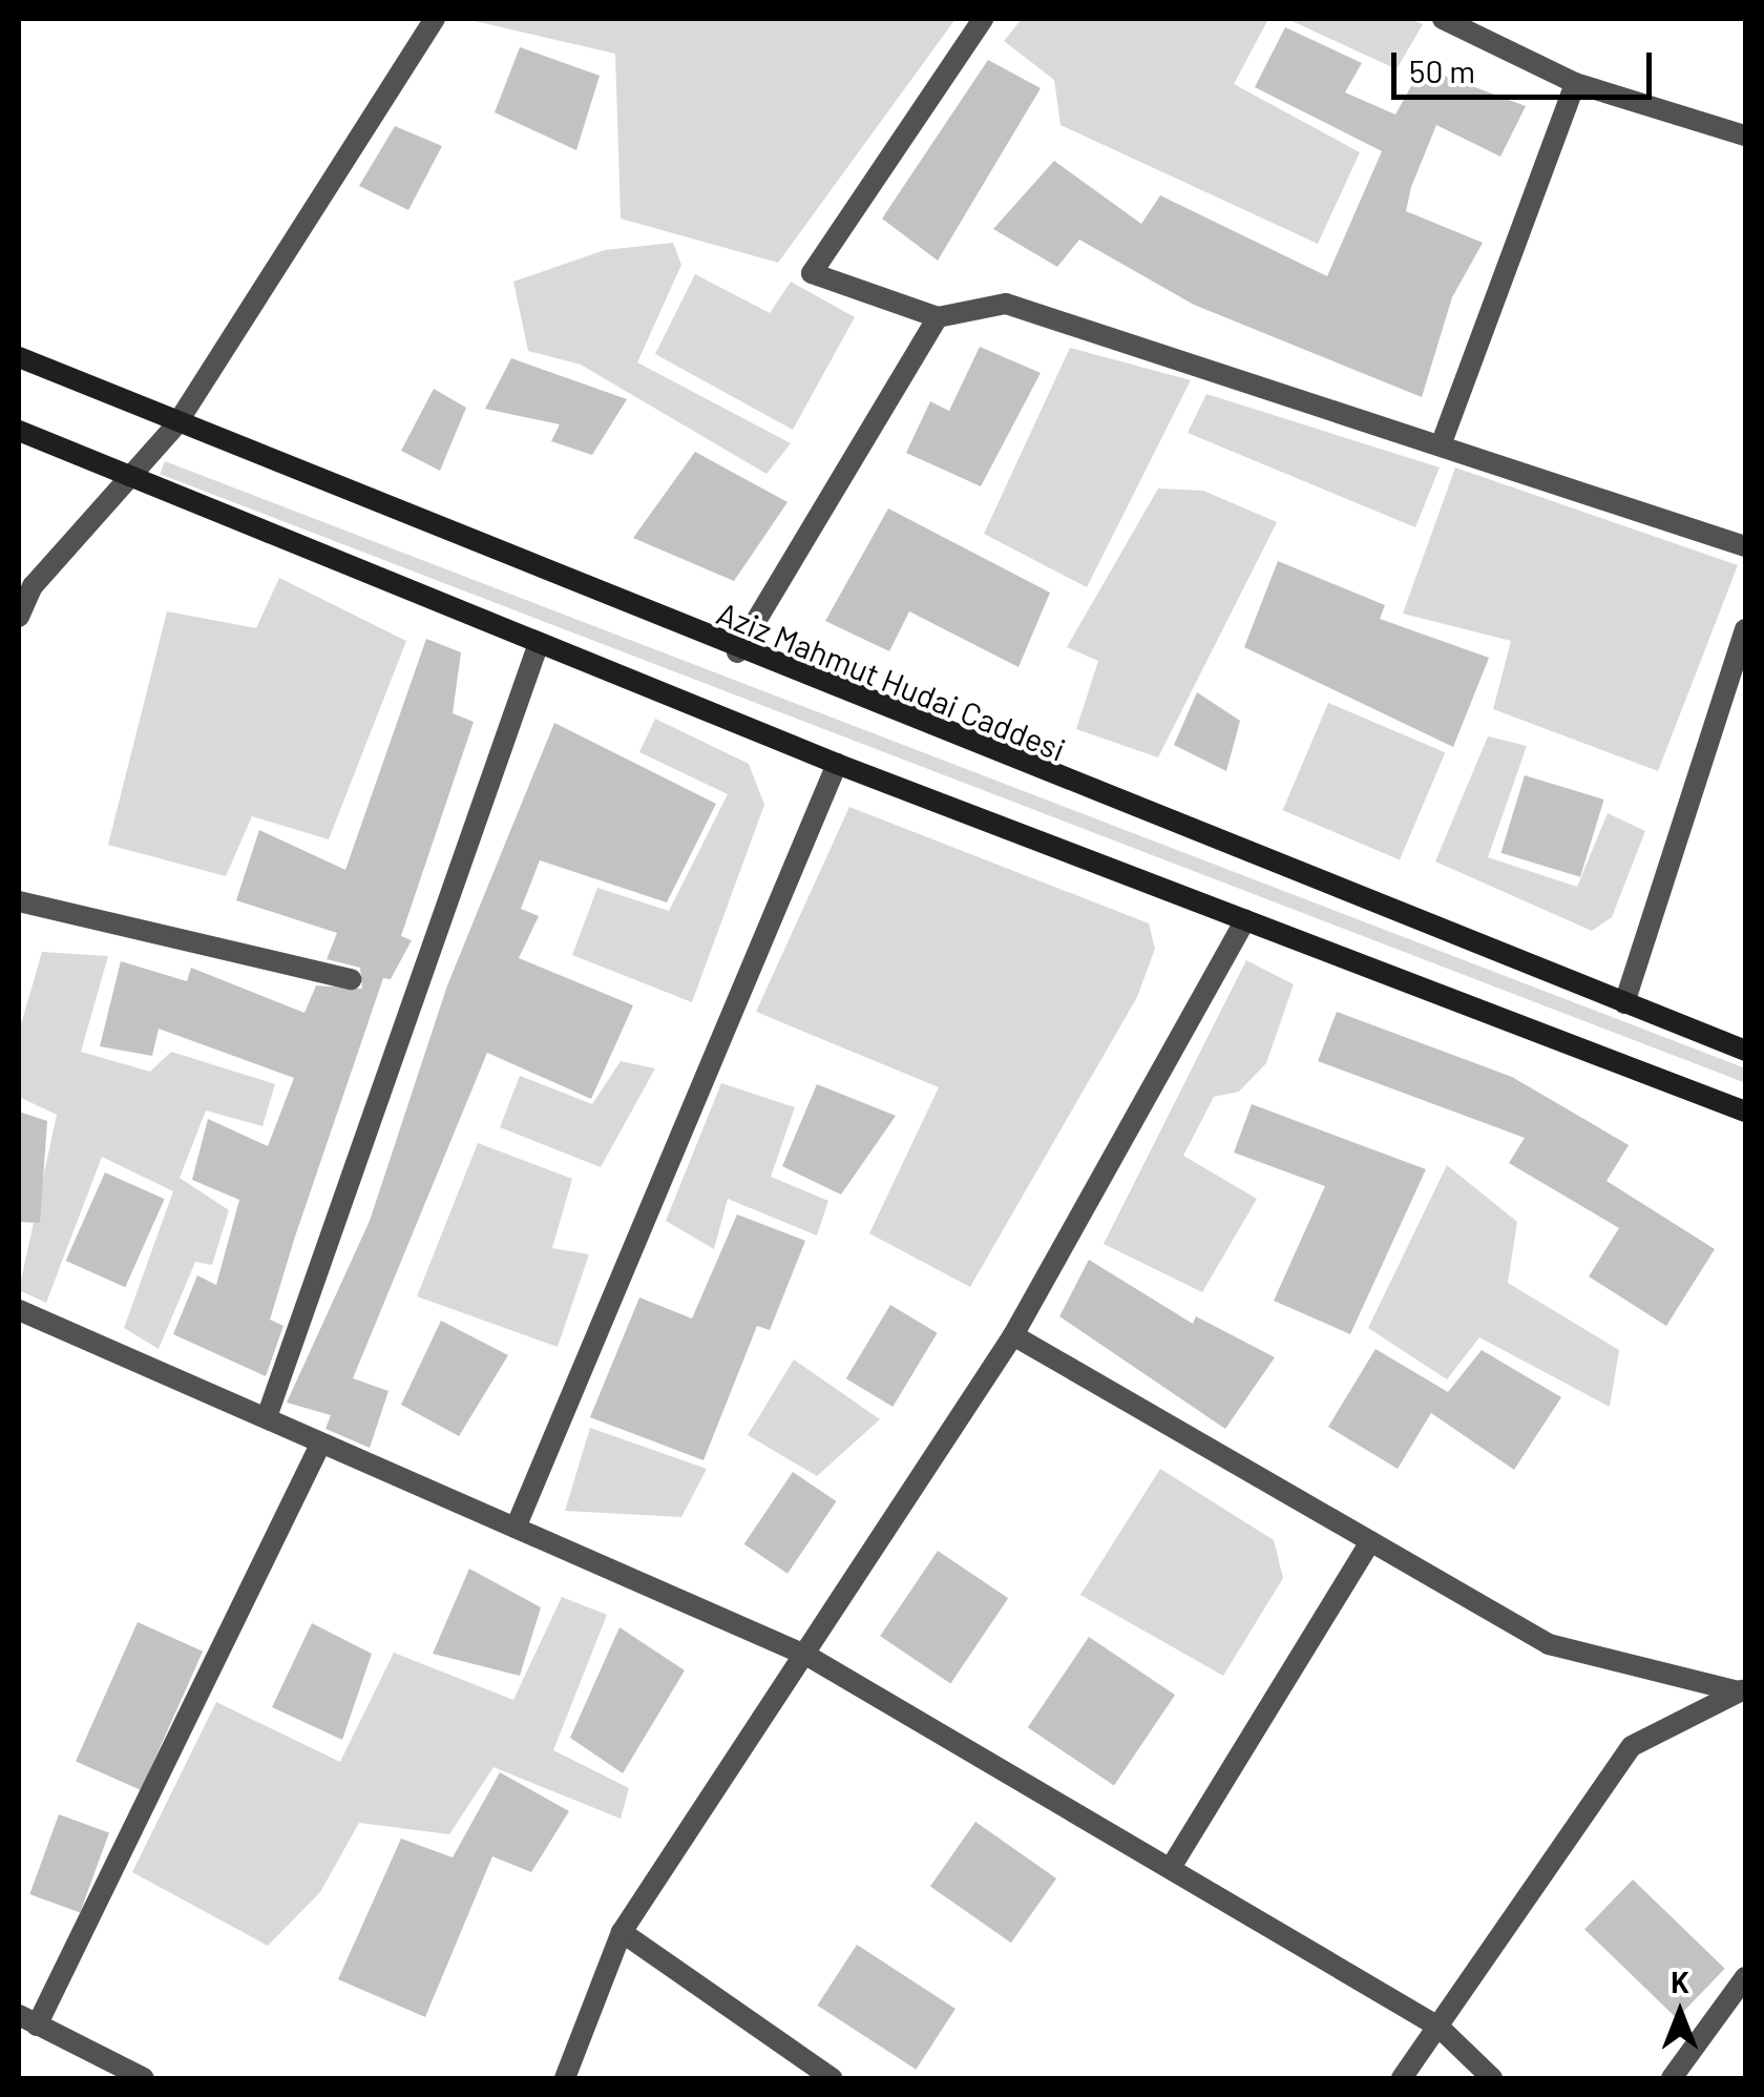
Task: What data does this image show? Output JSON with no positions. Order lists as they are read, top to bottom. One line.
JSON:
{"streets":{"street":["Aziz Mahmut Hudai Caddesi"]},"scale_bar":"50 m","north":"top"}
